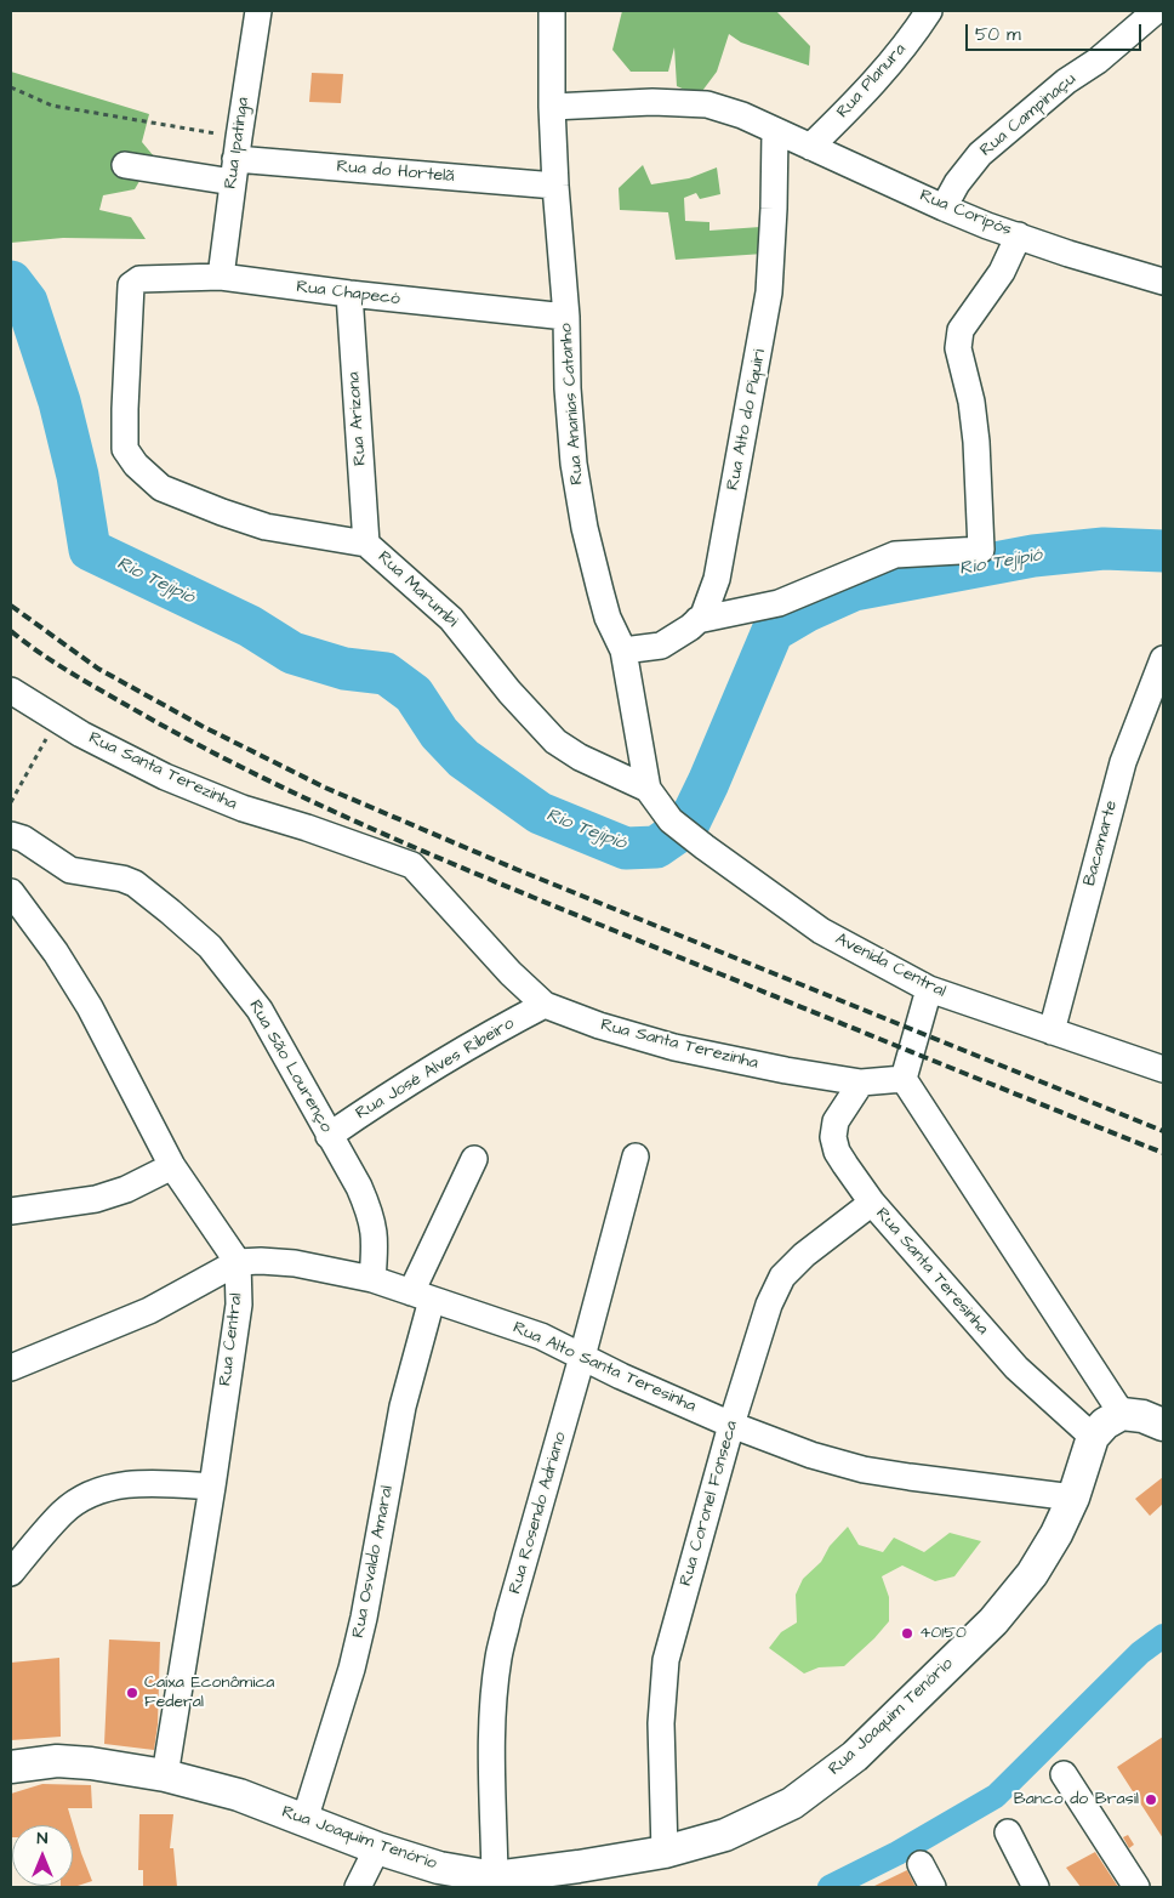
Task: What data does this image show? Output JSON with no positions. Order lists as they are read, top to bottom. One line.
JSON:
{"streets":{"street":["Rua Planura","Rua Campinaçu","Rua Ipatinga","Rua do Hortelã","Rua Coripós","Rua Chapecó","Rua Ananias Catanho","Rua Arizona","Rua Alto do Piquiri","Rua Marumbi","Rua Santa Terezinha","Bacamarte","Avenida Central","Rua São Lourenço","Rua José Alves Ribeiro","Rua Santa Teresinha","Rua Central","Rua Alto Santa Teresinha","Rua Coronel Fonseca","Rua Rosendo Adriano","Rua Osvaldo Amaral","Rua Joaquim Tenório"]},"crossings":[["Rua Planura","Rua Coripós"],["Rua Campinaçu","Rua Coripós"],["Rua Ipatinga","Rua do Hortelã"],["Rua Ipatinga","Rua Chapecó"],["Rua do Hortelã","Rua Ananias Catanho"],["Rua Coripós","Rua Ananias Catanho"],["Rua Coripós","Rua Alto do Piquiri"],["Rua Chapecó","Rua Ananias Catanho"],["Rua Chapecó","Rua Arizona"],["Rua Chapecó","Rua Marumbi"],["Rua Ananias Catanho","Rua Alto do Piquiri"],["Rua Ananias Catanho","Rua Marumbi"],["Rua Arizona","Rua Marumbi"],["Rua Marumbi","Avenida Central"],["Rua Santa Terezinha","Rua José Alves Ribeiro"],["Rua Santa Terezinha","Rua Santa Teresinha"],["Bacamarte","Avenida Central"],["Rua São Lourenço","Rua José Alves Ribeiro"],["Rua São Lourenço","Rua Alto Santa Teresinha"],["Rua Santa Teresinha","Rua Coronel Fonseca"],["Rua Santa Teresinha","Rua Joaquim Tenório"],["Rua Central","Rua Alto Santa Teresinha"],["Rua Central","Rua Joaquim Tenório"],["Rua Alto Santa Teresinha","Rua Coronel Fonseca"],["Rua Alto Santa Teresinha","Rua Rosendo Adriano"],["Rua Alto Santa Teresinha","Rua Osvaldo Amaral"],["Rua Alto Santa Teresinha","Rua Joaquim Tenório"],["Rua Coronel Fonseca","Rua Joaquim Tenório"],["Rua Rosendo Adriano","Rua Joaquim Tenório"],["Rua Osvaldo Amaral","Rua Joaquim Tenório"]],"water":["Rio Tejipió"],"places":["40150","Caixa Econômica Federal","Banco do Brasil"],"scale_bar":"50 m","north":"top"}
